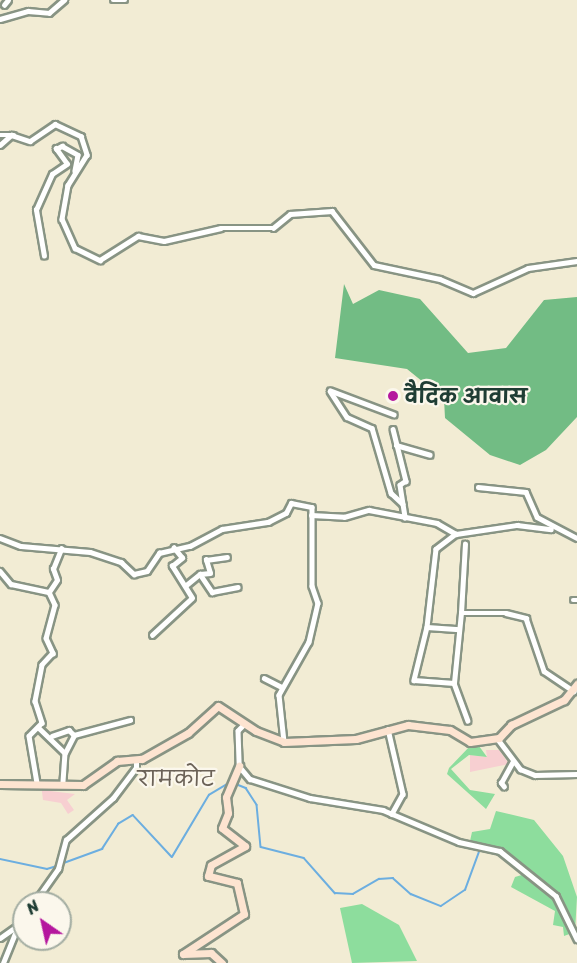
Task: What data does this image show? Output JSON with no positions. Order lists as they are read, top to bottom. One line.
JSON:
{"districts":["रामकोट"],"places":["वैदिक आवास"],"north":"top left"}
